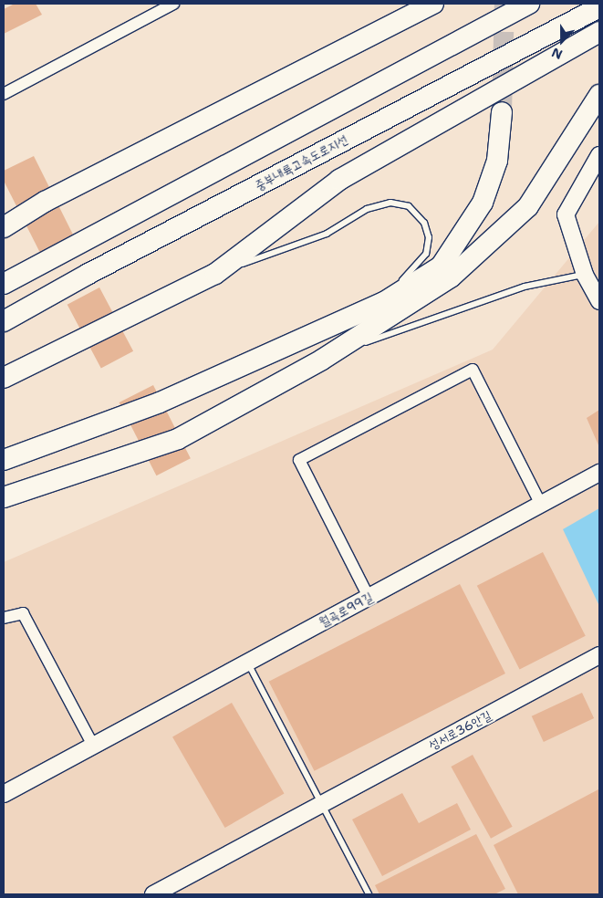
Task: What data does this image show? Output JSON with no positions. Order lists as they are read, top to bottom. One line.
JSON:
{"streets":{"highway":["중부내륙고속도로지선"],"main road":["월곡로99길","성서로36안길"]},"north":"bottom"}
